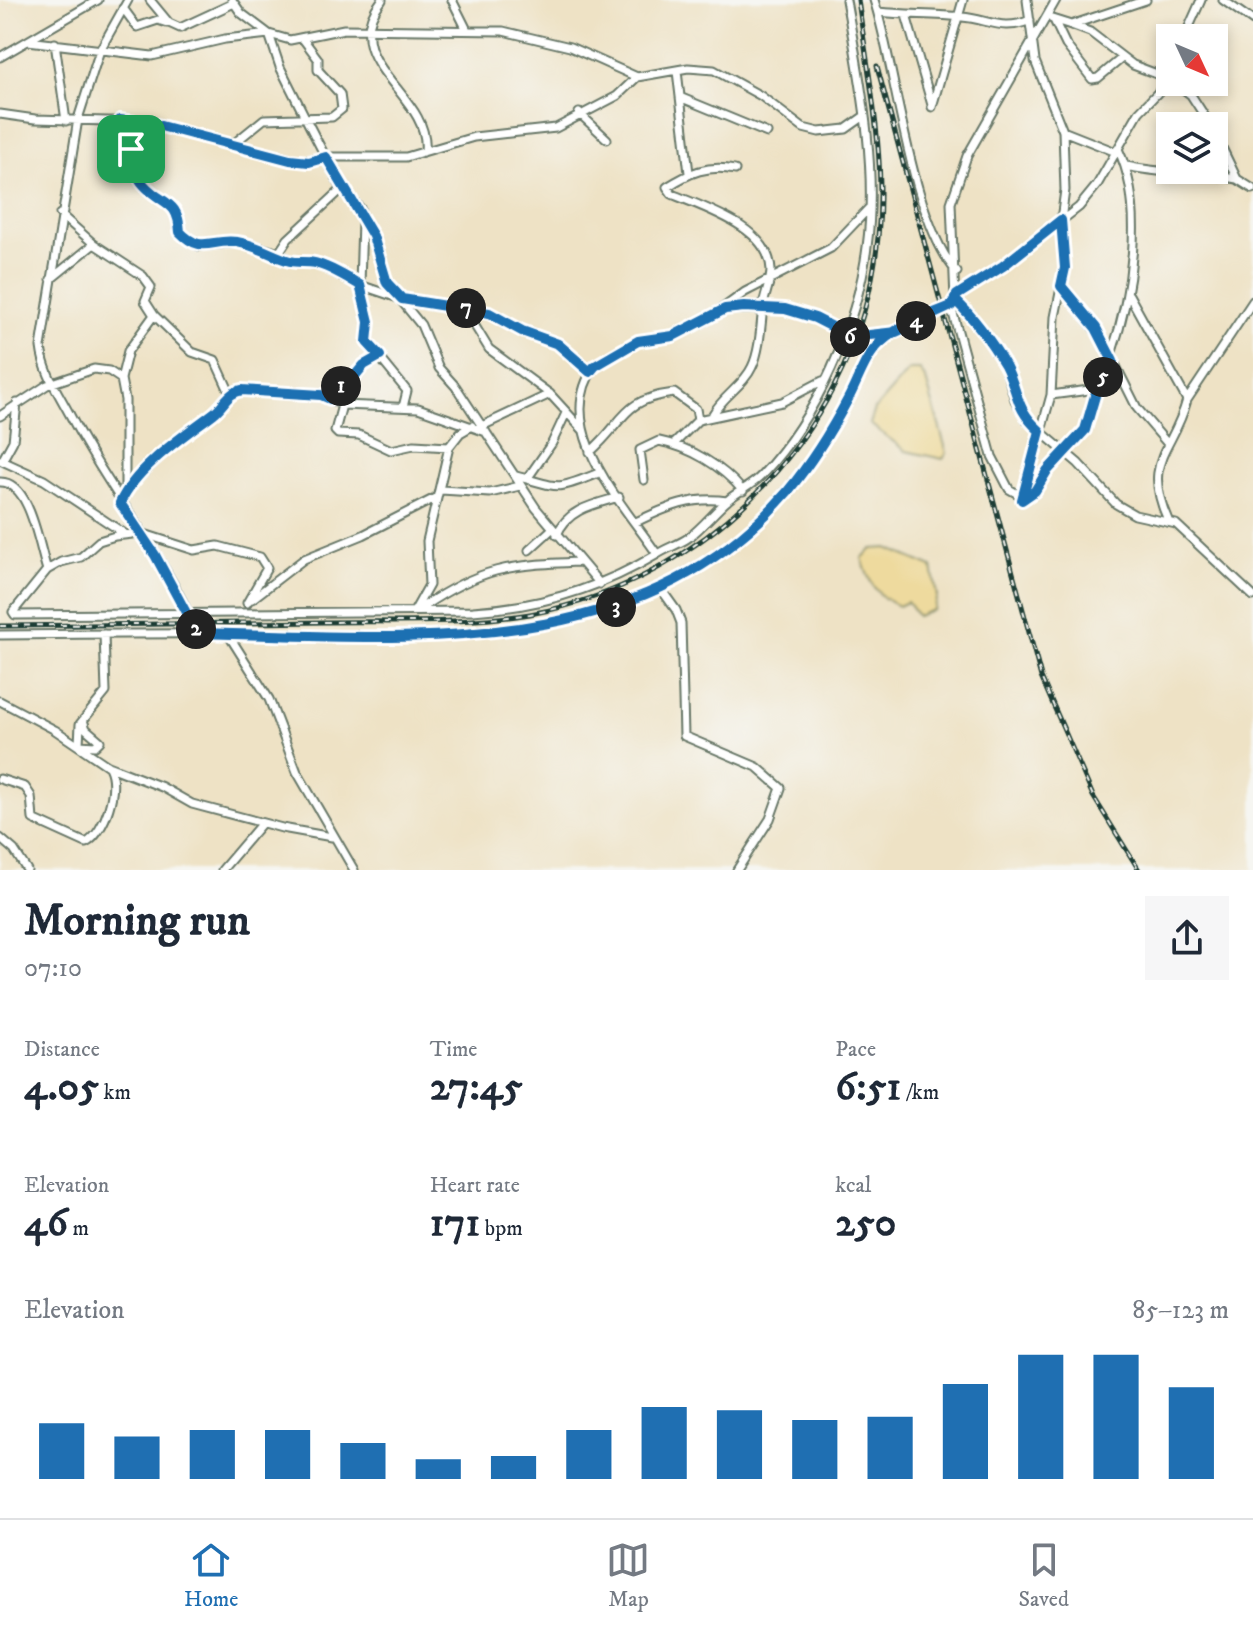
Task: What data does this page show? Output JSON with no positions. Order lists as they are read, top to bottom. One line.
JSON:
{"north":"bottom right","page":{"pins":["7","4","6","5","1","3","2"],"heading":["Morning run","07:10"],"stats":[["Distance","4.05 km"],["Time","27:45"],["Pace","6:51 /km"],["Elevation","46 m"],["Heart rate","171 bpm"],["kcal","250"]],"chart":["Elevation","85–123 m"],"tabs":["Home","Map","Saved"]}}
